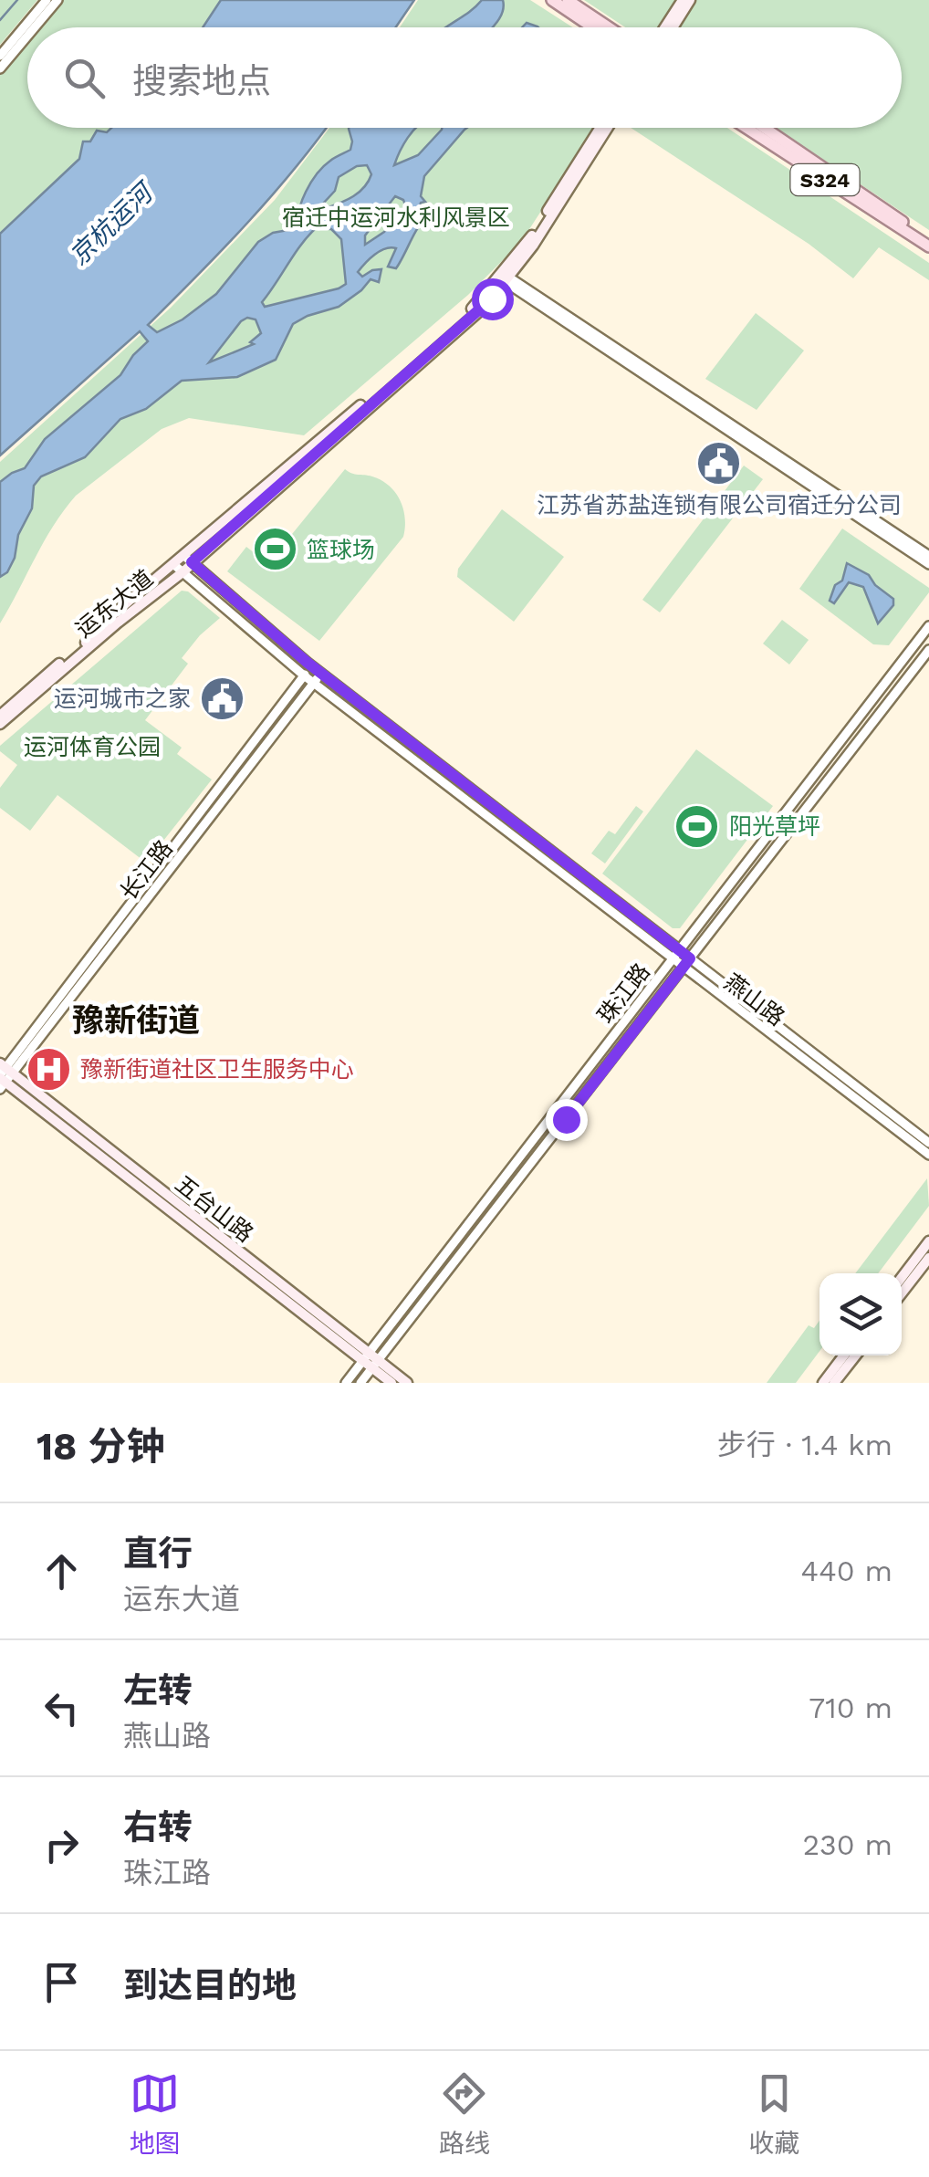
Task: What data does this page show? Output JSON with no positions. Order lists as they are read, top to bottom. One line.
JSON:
{"streets":{"main road":["S324","运东大道","五台山路"],"street":["长江路","珠江路","燕山路"]},"crossings":[["运东大道","燕山路"],["长江路","燕山路"],["长江路","五台山路"],["珠江路","燕山路"],["珠江路","五台山路"]],"districts":["豫新街道"],"water":["京杭运河"],"parks":["宿迁中运河水利风景区","运河体育公园"],"places":{"public building":["江苏省苏盐连锁有限公司宿迁分公司","运河城市之家"],"sports":["篮球场","阳光草坪"],"hospital":["豫新街道社区卫生服务中心"]},"page":{"search":"搜索地点","heading":["18 分钟","步行 · 1.4 km"],"list":[["直行","运东大道","440 m"],["左转","燕山路","710 m"],["右转","珠江路","230 m"],"到达目的地"],"nav":["地图","路线","收藏"]}}
